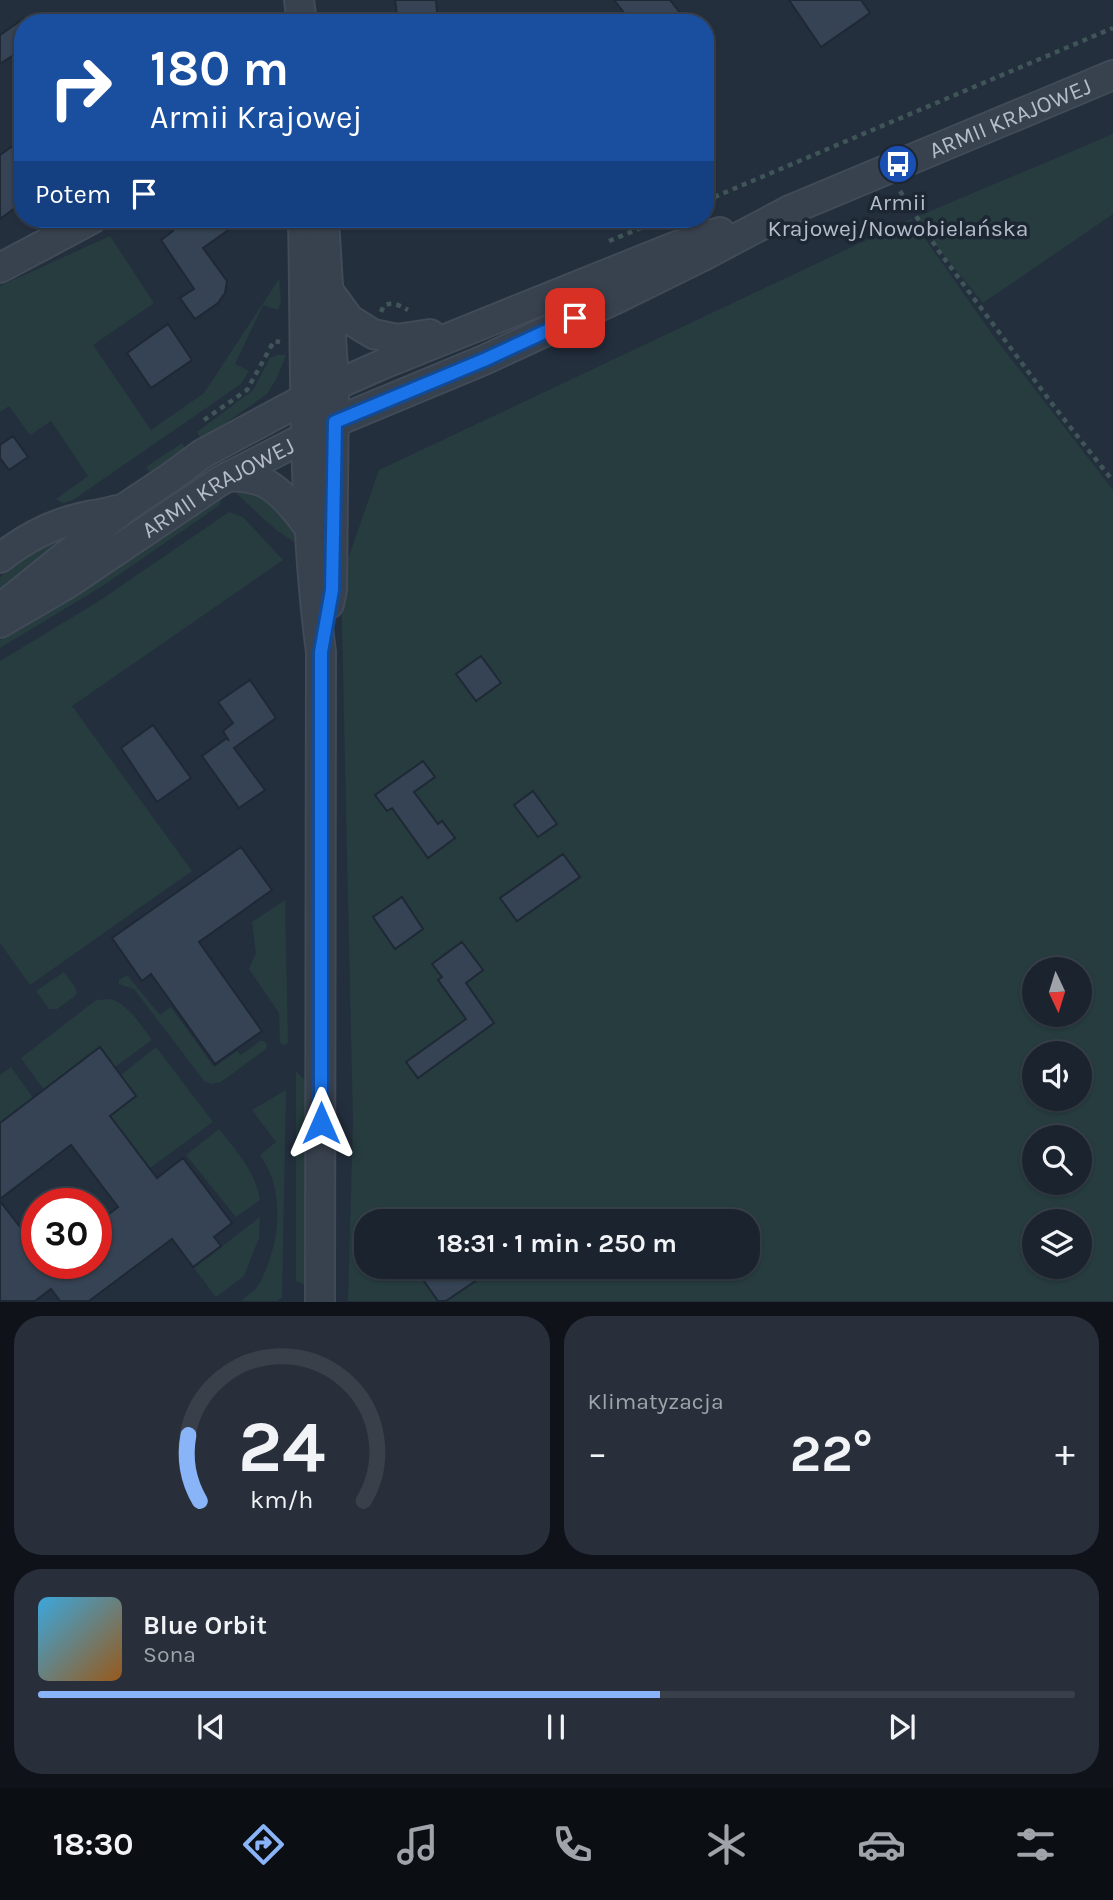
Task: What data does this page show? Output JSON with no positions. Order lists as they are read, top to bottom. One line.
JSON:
{"streets":{"street":["ARMII KRAJOWEJ"]},"places":{"bus stop":["Armii Krajowej/Nowobielańska"]},"north":"bottom","page":{"turn":["180 m","Armii Krajowej"],"then":"Potem","limit":"30","trip":"18:31 · 1 min · 250 m","tile":"Klimatyzacja","heat":["−","22°","+"],"song":["Blue Orbit","Sona"],"tabs":"18:30","gauge":["24","km/h"]}}
